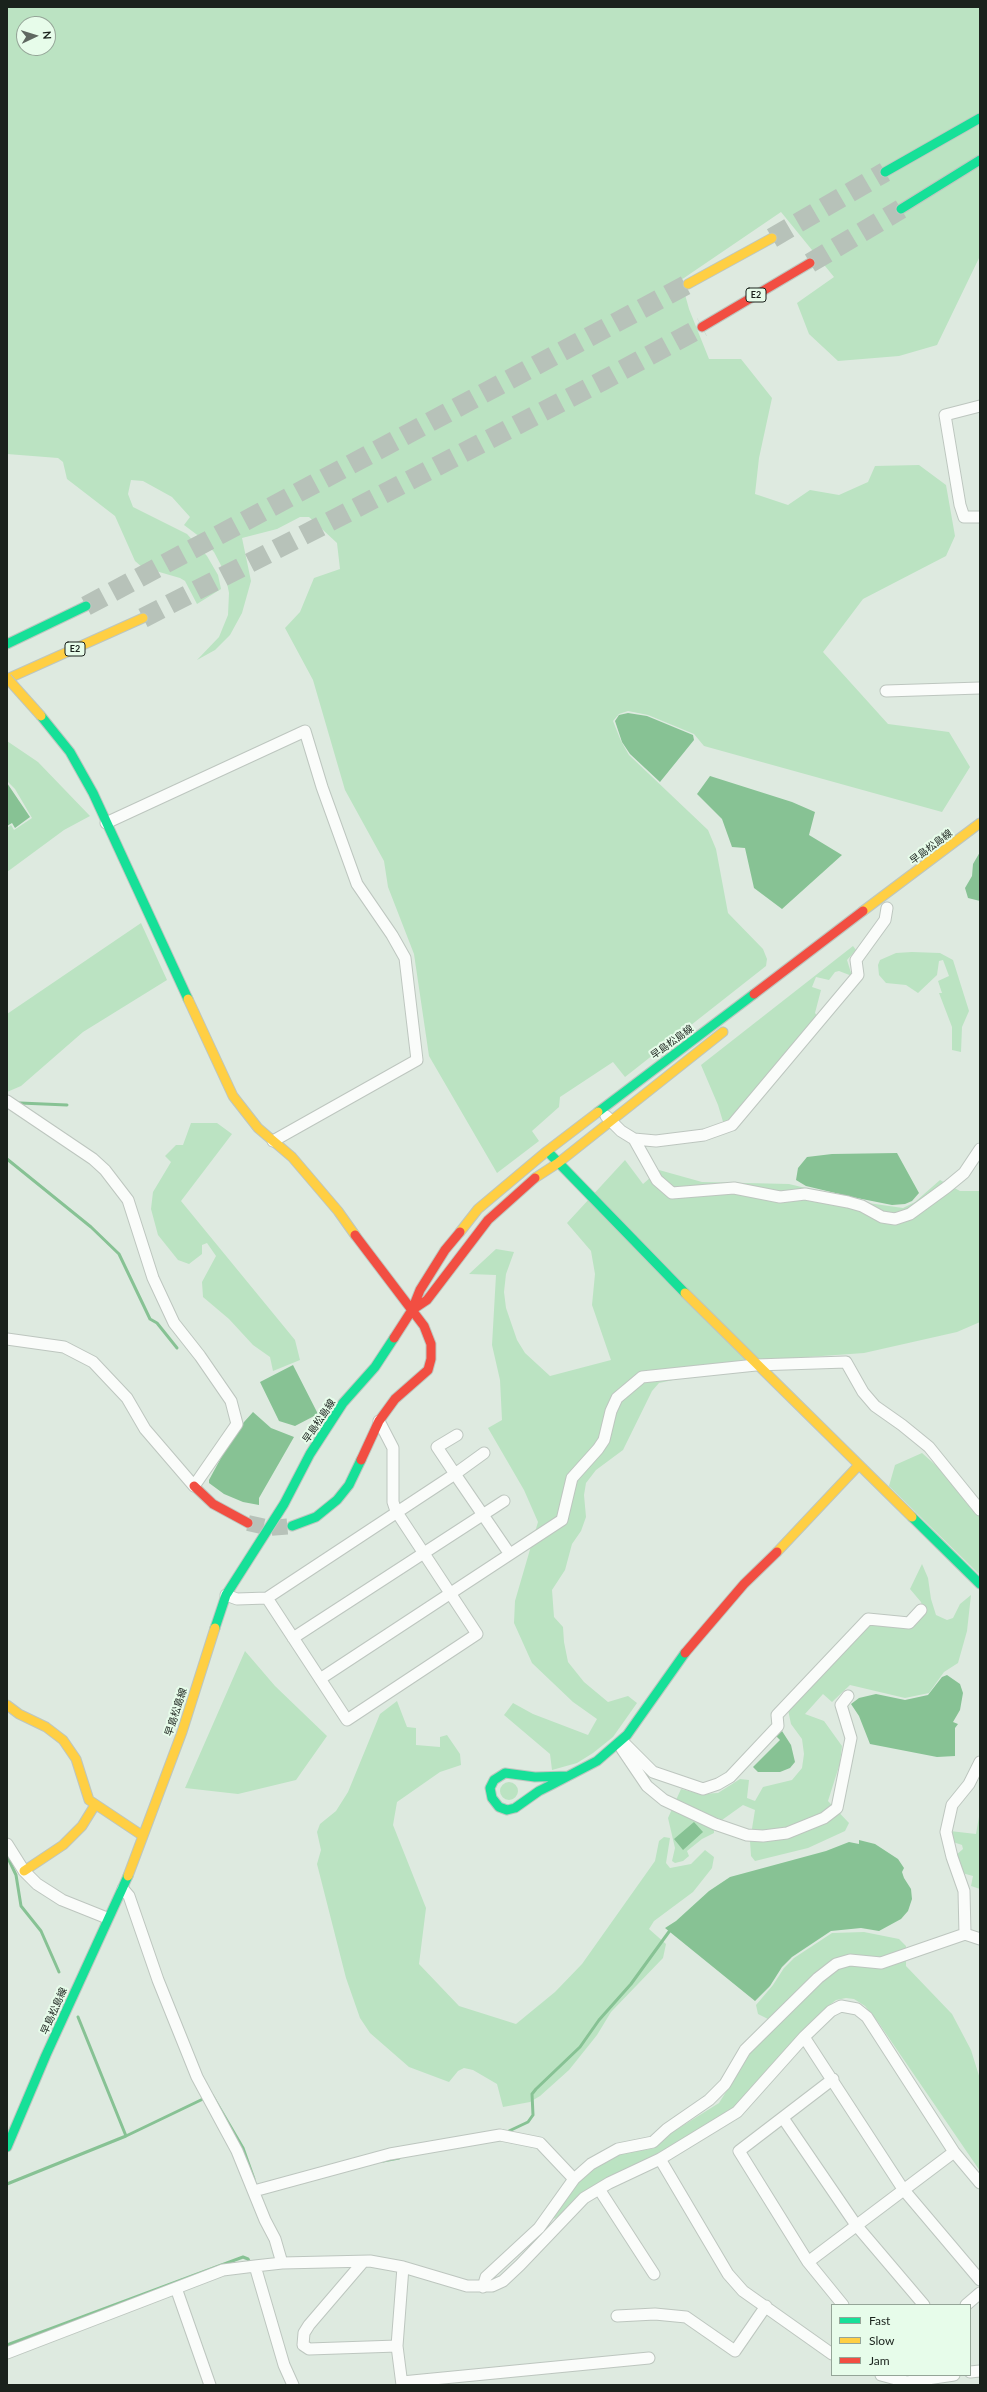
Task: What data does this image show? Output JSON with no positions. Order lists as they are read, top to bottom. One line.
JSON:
{"streets":{"main road":["E2","早島松島線"]},"legend":["Fast","Slow","Jam"],"north":"right"}
